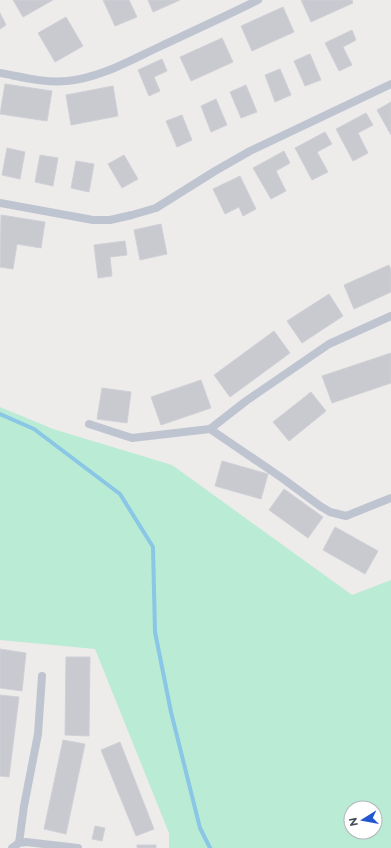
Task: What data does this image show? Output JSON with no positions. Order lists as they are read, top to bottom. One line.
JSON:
{"north":"left"}
